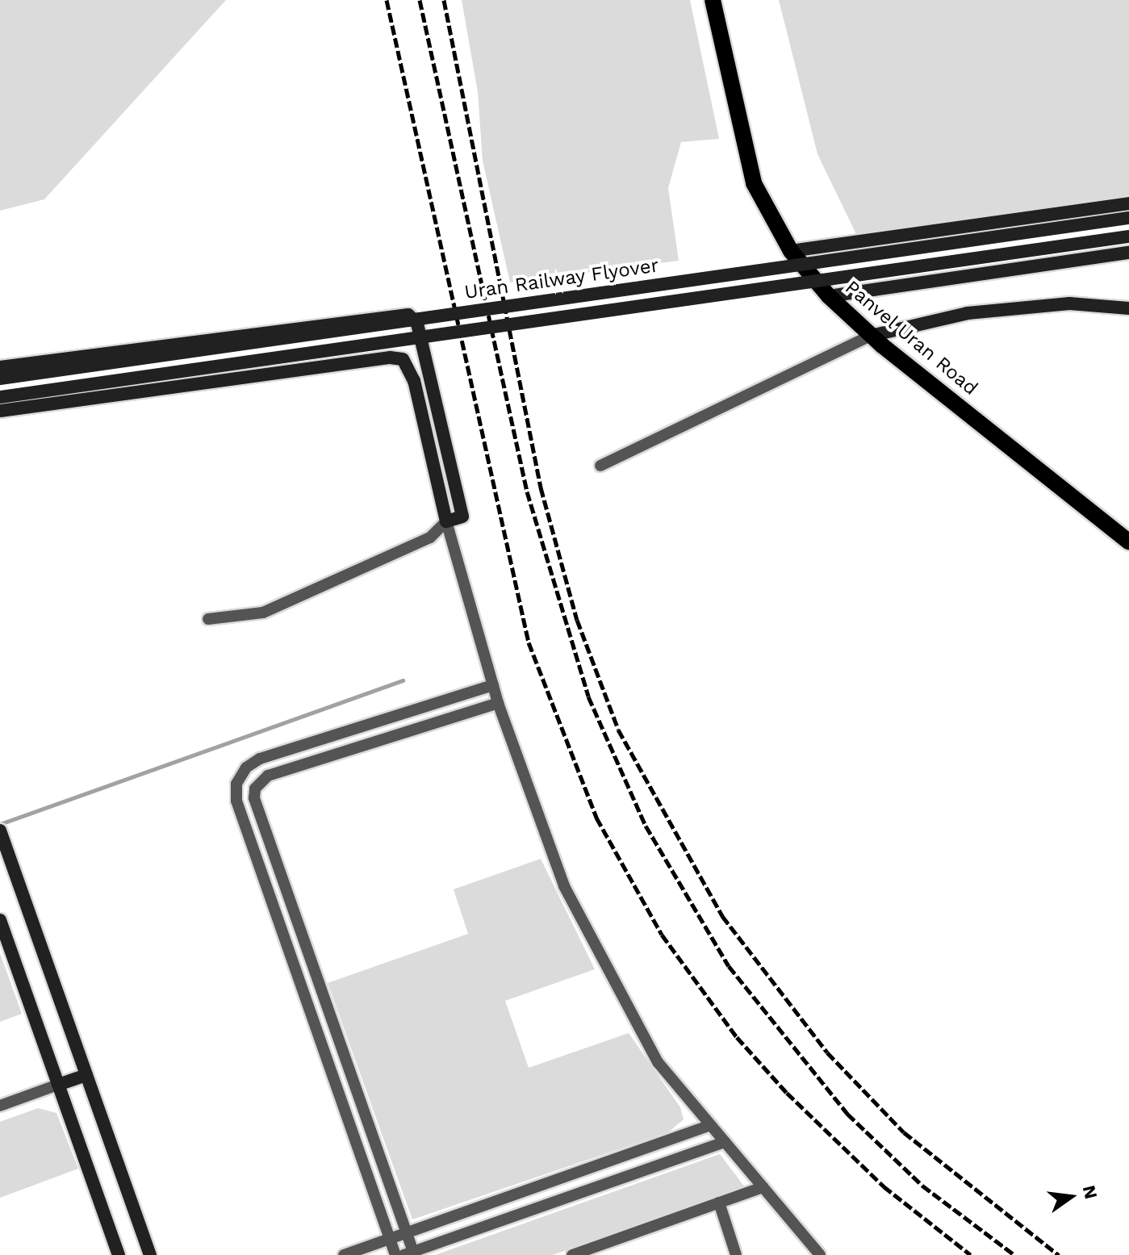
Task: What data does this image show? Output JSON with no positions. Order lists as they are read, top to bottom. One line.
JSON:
{"streets":{"main road":["Uran Railway Flyover","Panvel Uran Road"]},"north":"right"}
